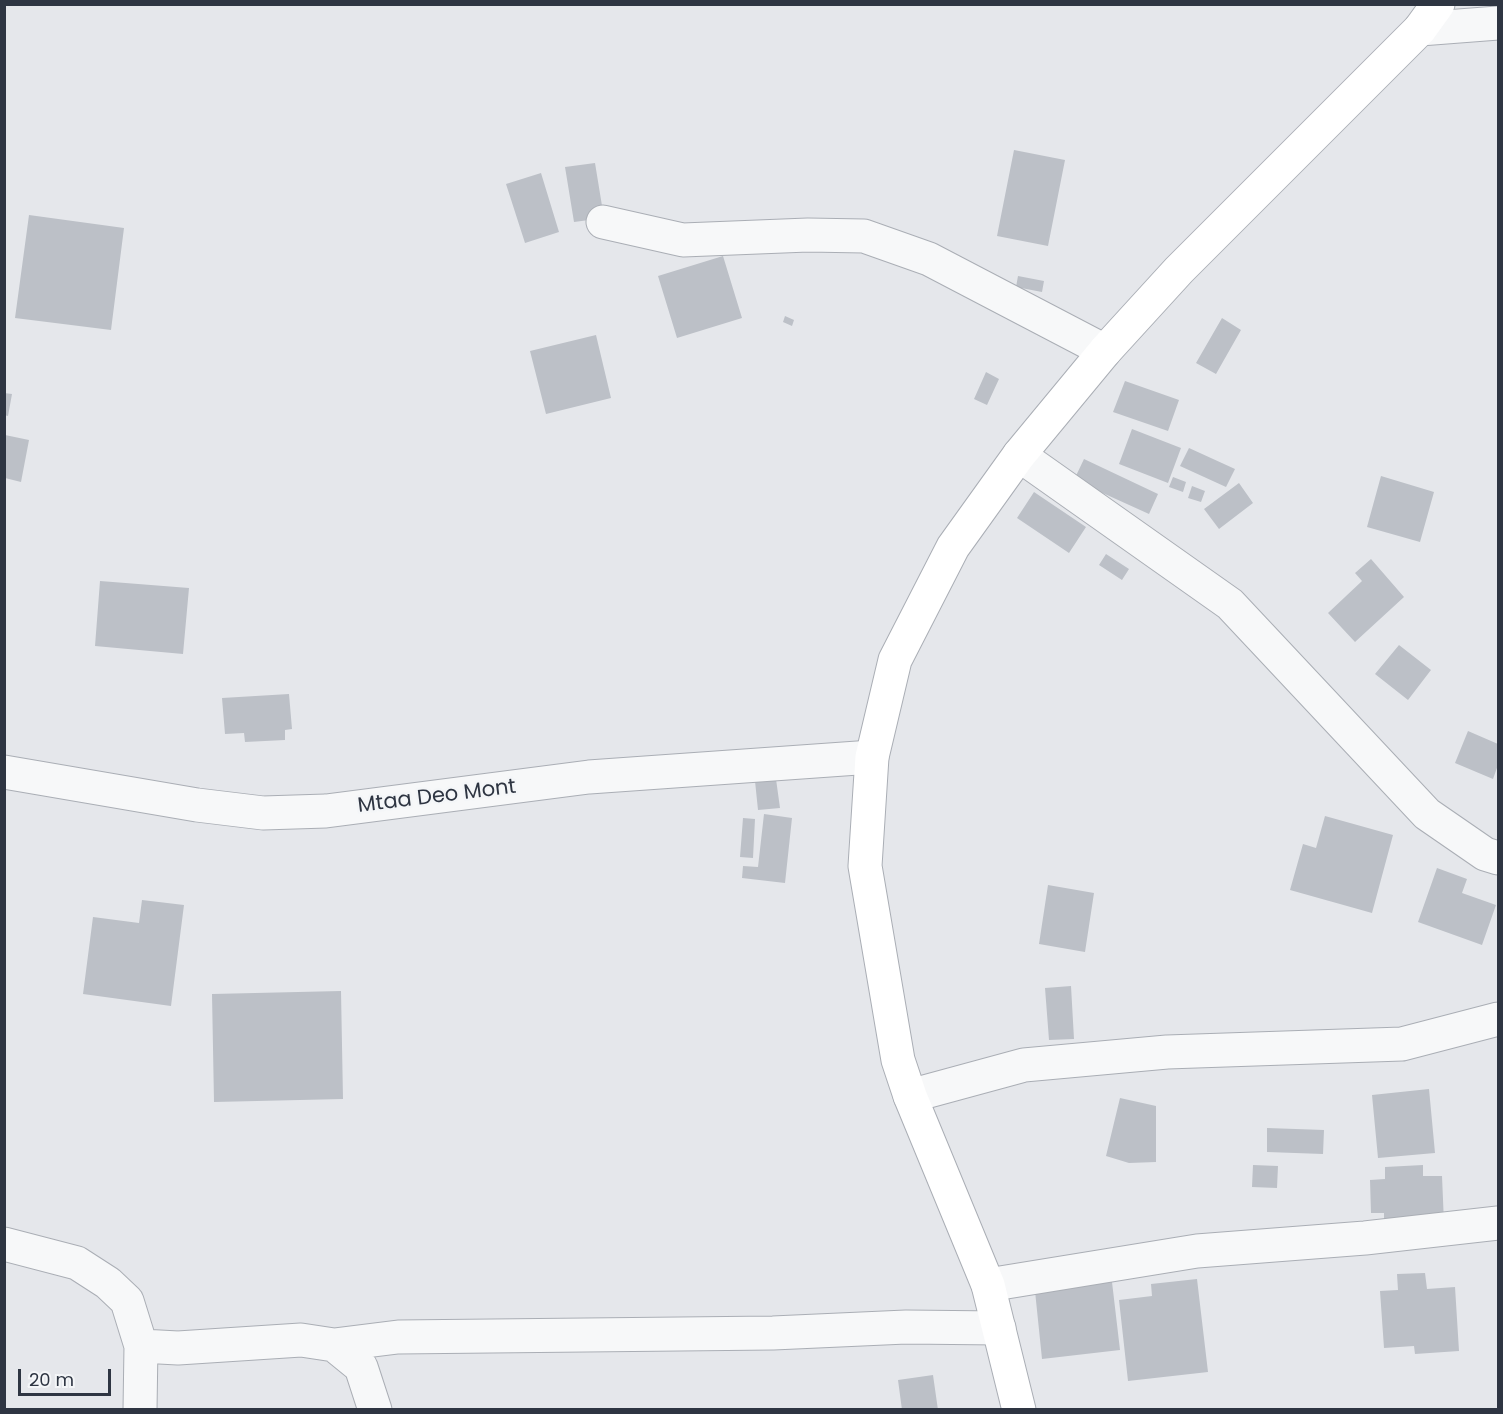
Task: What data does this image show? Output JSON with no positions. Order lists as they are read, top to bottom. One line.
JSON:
{"streets":{"street":["Mtaa Deo Mont"]},"scale_bar":"20 m"}
